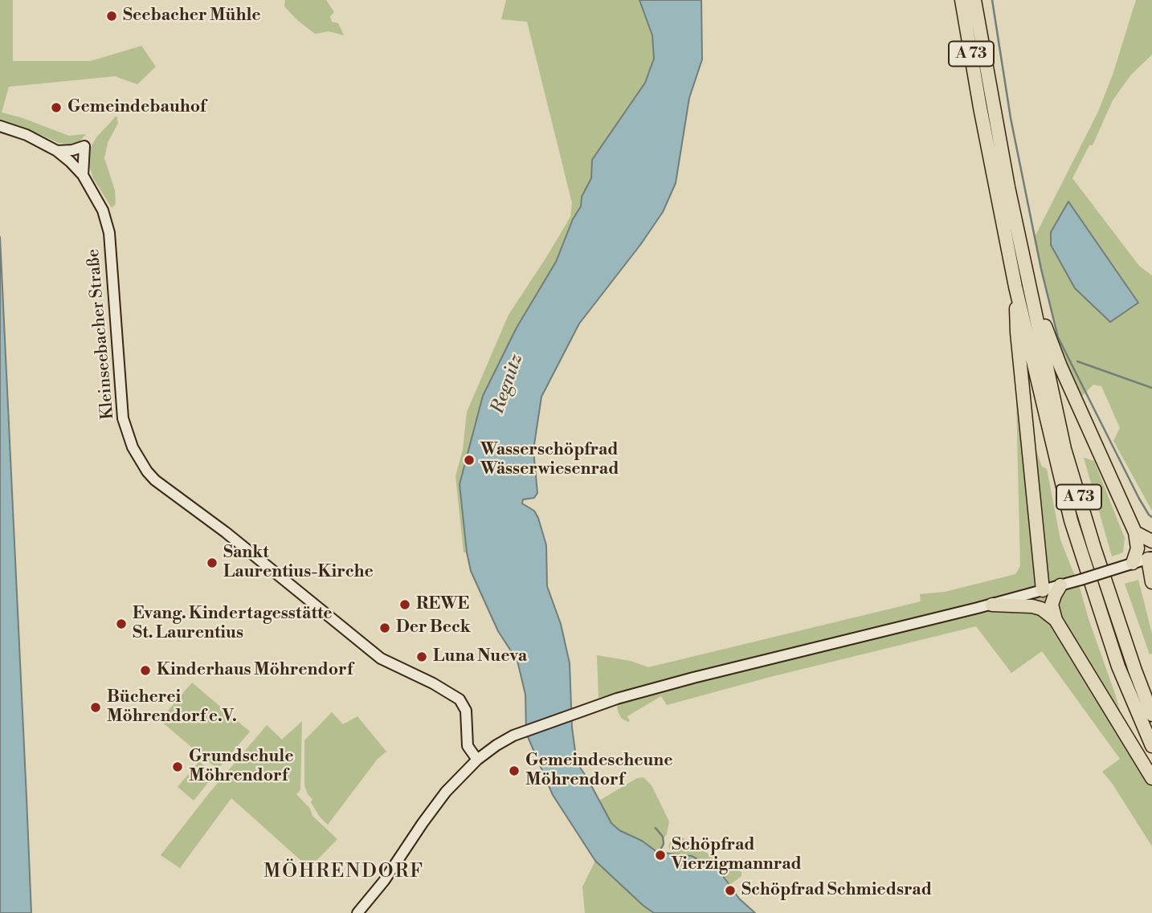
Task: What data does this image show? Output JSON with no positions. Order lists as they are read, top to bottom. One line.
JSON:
{"streets":{"highway":["A 73"],"street":["Kleinseebacher Straße"]},"districts":["MÖHRENDORF"],"water":["Regnitz"],"places":["Seebacher Mühle","Gemeindebauhof","Wasserschöpfrad Wässerwiesenrad","Sankt Laurentius-Kirche","REWE","Evang. Kindertagesstätte St. Laurentius","Der Beck","Luna Nueva","Kinderhaus Möhrendorf","Bücherei Möhrendorf e.V.","Grundschule Möhrendorf","Gemeindescheune Möhrendorf","Schöpfrad Vierzigmannrad","Schöpfrad Schmiedsrad"]}
